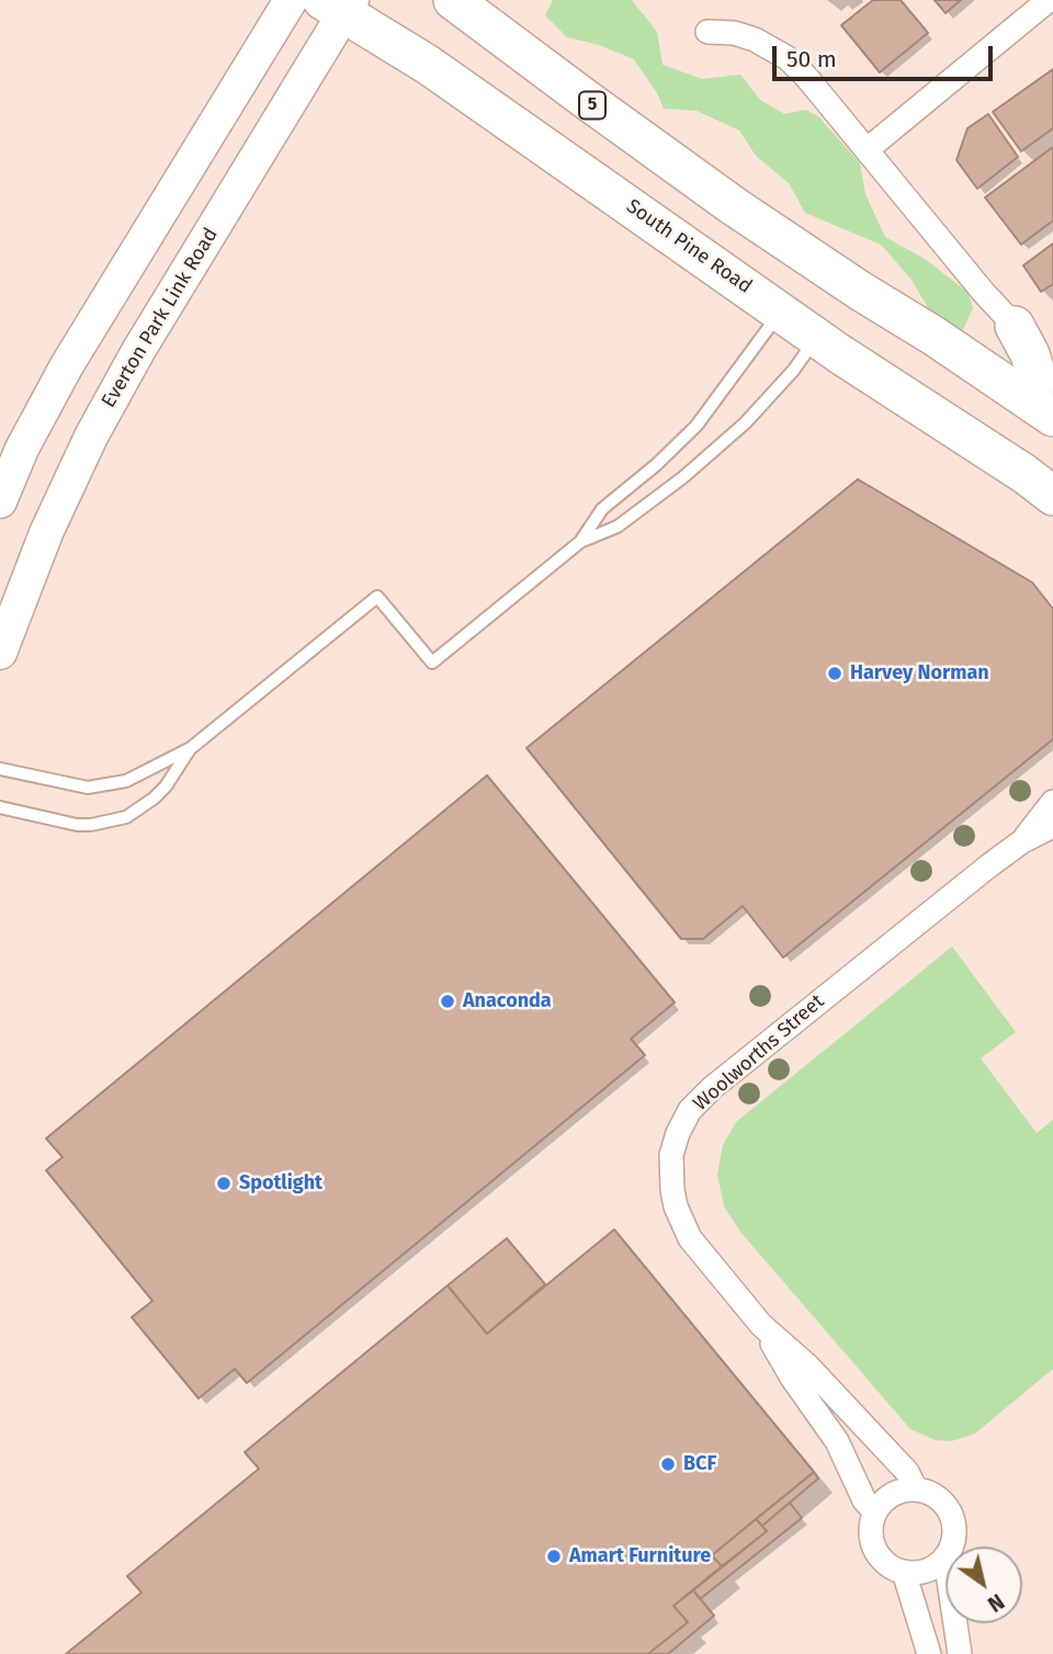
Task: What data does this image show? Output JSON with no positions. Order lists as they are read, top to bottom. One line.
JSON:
{"streets":{"highway":["5","South Pine Road"],"main road":["Everton Park Link Road"],"street":["Woolworths Street"]},"crossings":[["South Pine Road","Everton Park Link Road"]],"places":["Harvey Norman","Anaconda","Spotlight","BCF","Amart Furniture"],"scale_bar":"50 m","north":"bottom right"}
